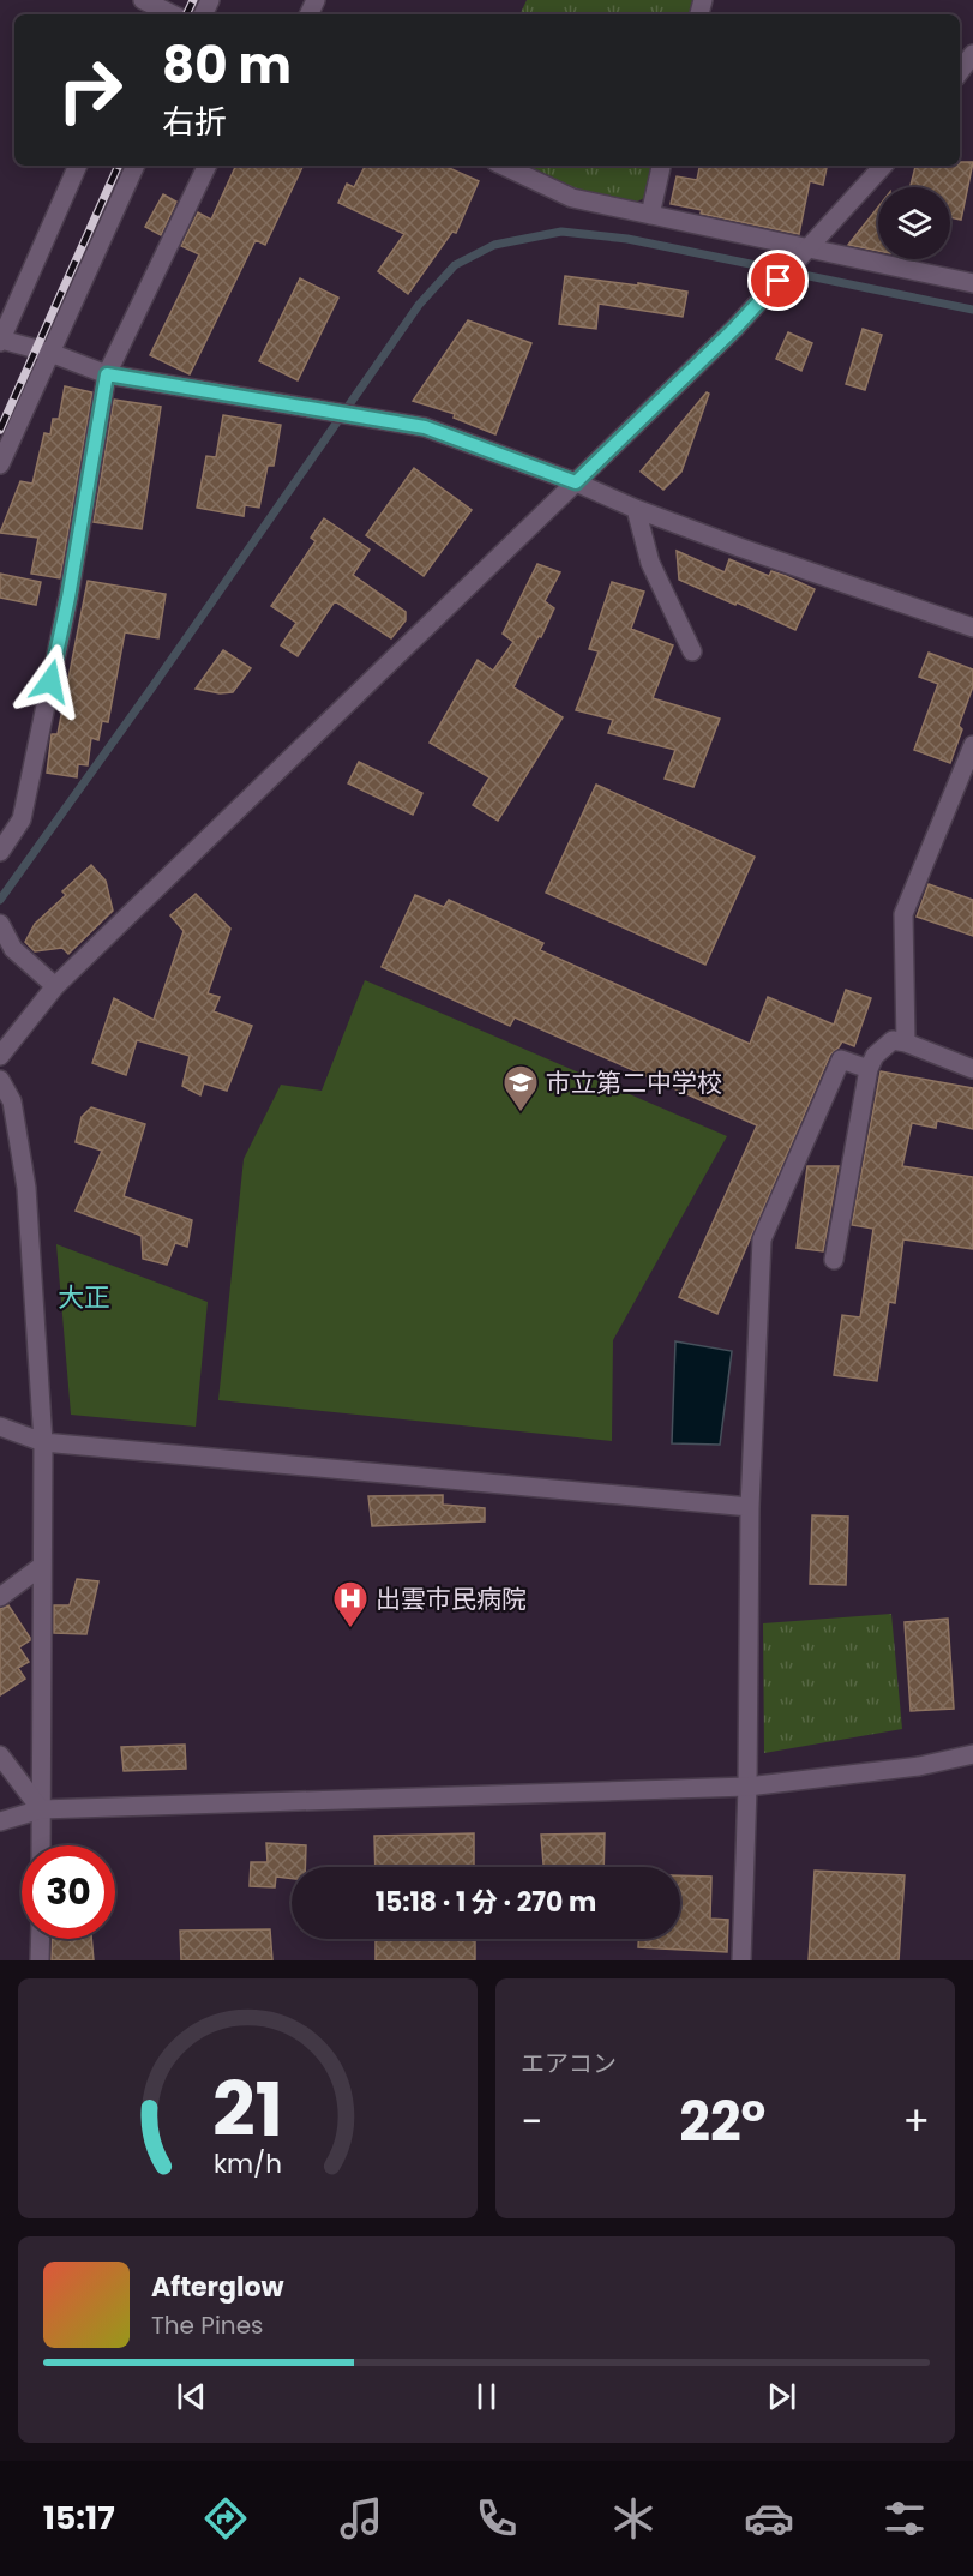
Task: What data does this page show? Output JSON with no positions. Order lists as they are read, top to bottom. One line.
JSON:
{"districts":["大正"],"places":{"school or university":["市立第二中学校"],"hospital":["出雲市民病院"]},"page":{"turn":["80 m","右折"],"limit":"30","trip":"15:18 · 1 分 · 270 m","tile":"エアコン","heat":["−","22°","+"],"song":["Afterglow","The Pines"],"tabs":"15:17","gauge":["21","km/h"]}}
